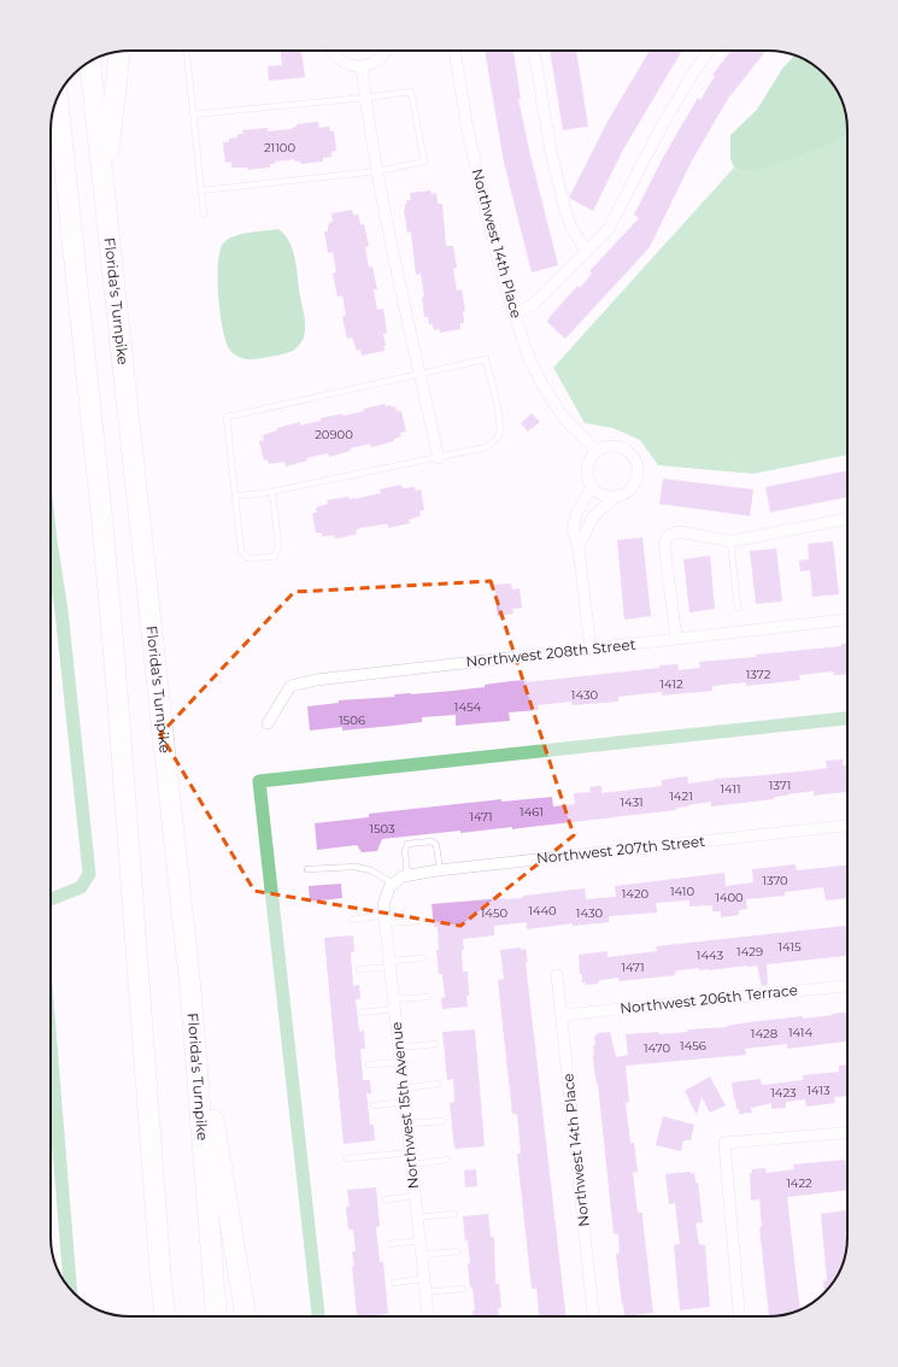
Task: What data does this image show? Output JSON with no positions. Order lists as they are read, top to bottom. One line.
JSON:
{"streets":{"highway":["Florida's Turnpike"],"street":["Northwest 14th Place","Northwest 208th Street","Northwest 207th Street","Northwest 206th Terrace","Northwest 15th Avenue"]},"crossings":[["Northwest 14th Place","Northwest 206th Terrace"],["Northwest 207th Street","Northwest 15th Avenue"]],"house_numbers":["21100","20900","1372","1412","1430","1454","1506","1371","1411","1421","1431","1461","1471","1503","1370","1410","1420","1400","1440","1450","1430","1415","1429","1443","1471","1414","1428","1456","1470","1413","1423","1422"]}
